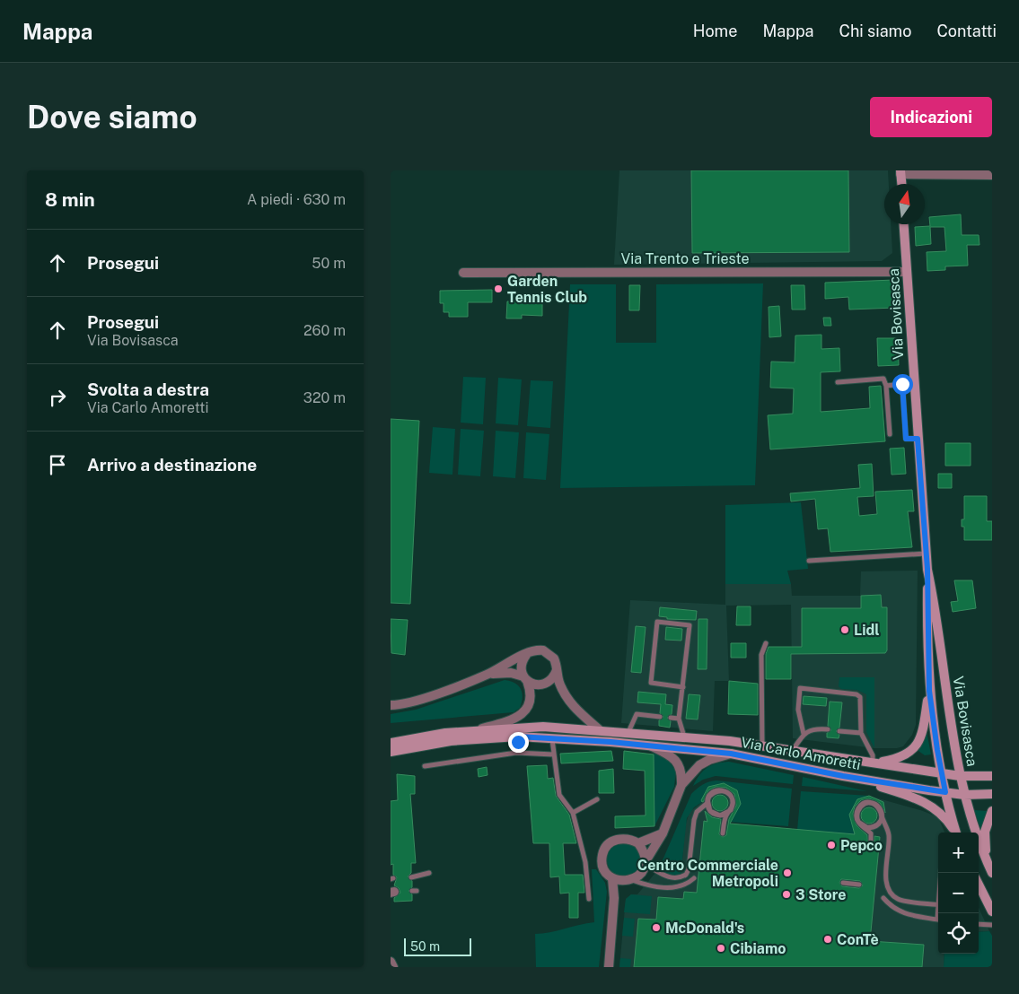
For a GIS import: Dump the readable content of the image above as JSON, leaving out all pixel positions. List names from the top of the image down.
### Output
{
  "streets": {
    "street": ["Via Trento e Trieste", "Via Bovisasca", "Via Carlo Amoretti"]
  },
  "crossings": [
    ["Via Trento e Trieste", "Via Bovisasca"],
    ["Via Bovisasca", "Via Carlo Amoretti"]
  ],
  "places": [
    "Garden Tennis Club",
    "Lidl",
    "Pepco",
    "Centro Commerciale Metropoli",
    "3 Store",
    "McDonald's",
    "ConTè",
    "Cibiamo"
  ],
  "scale_bar": "50 m",
  "north": "top",
  "page": {
    "header": "Mappa",
    "nav": [
      "Home",
      "Mappa",
      "Chi siamo",
      "Contatti"
    ],
    "buttons": "Indicazioni",
    "title": "Dove siamo",
    "heading": ["8 min", "A piedi · 630 m"],
    "list": [
      ["Prosegui", "50 m"],
      ["Prosegui", "Via Bovisasca", "260 m"],
      ["Svolta a destra", "Via Carlo Amoretti", "320 m"],
      "Arrivo a destinazione"
    ],
    "map_buttons": ["+", "−"],
    "scale": "50 m"
  }
}
